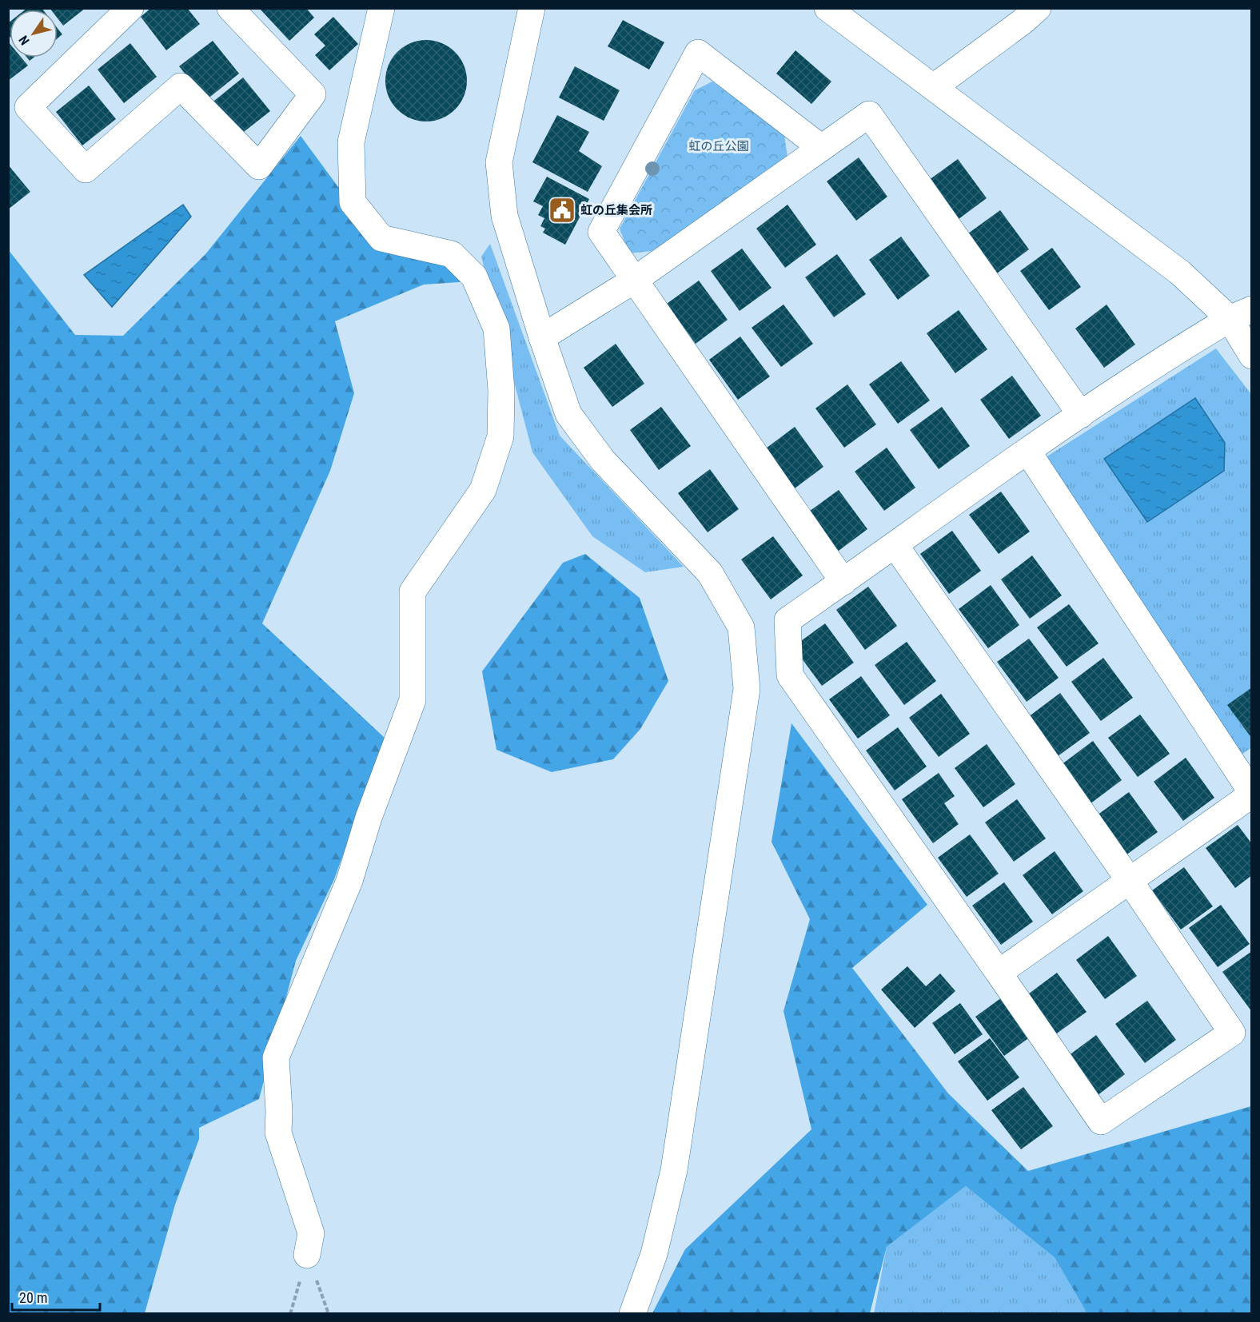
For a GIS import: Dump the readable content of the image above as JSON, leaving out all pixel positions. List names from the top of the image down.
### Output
{
  "parks": ["虹の丘公園"],
  "places": {
    "public building": ["虹の丘集会所"]
  },
  "scale_bar": "20 m",
  "north": "bottom left"
}
